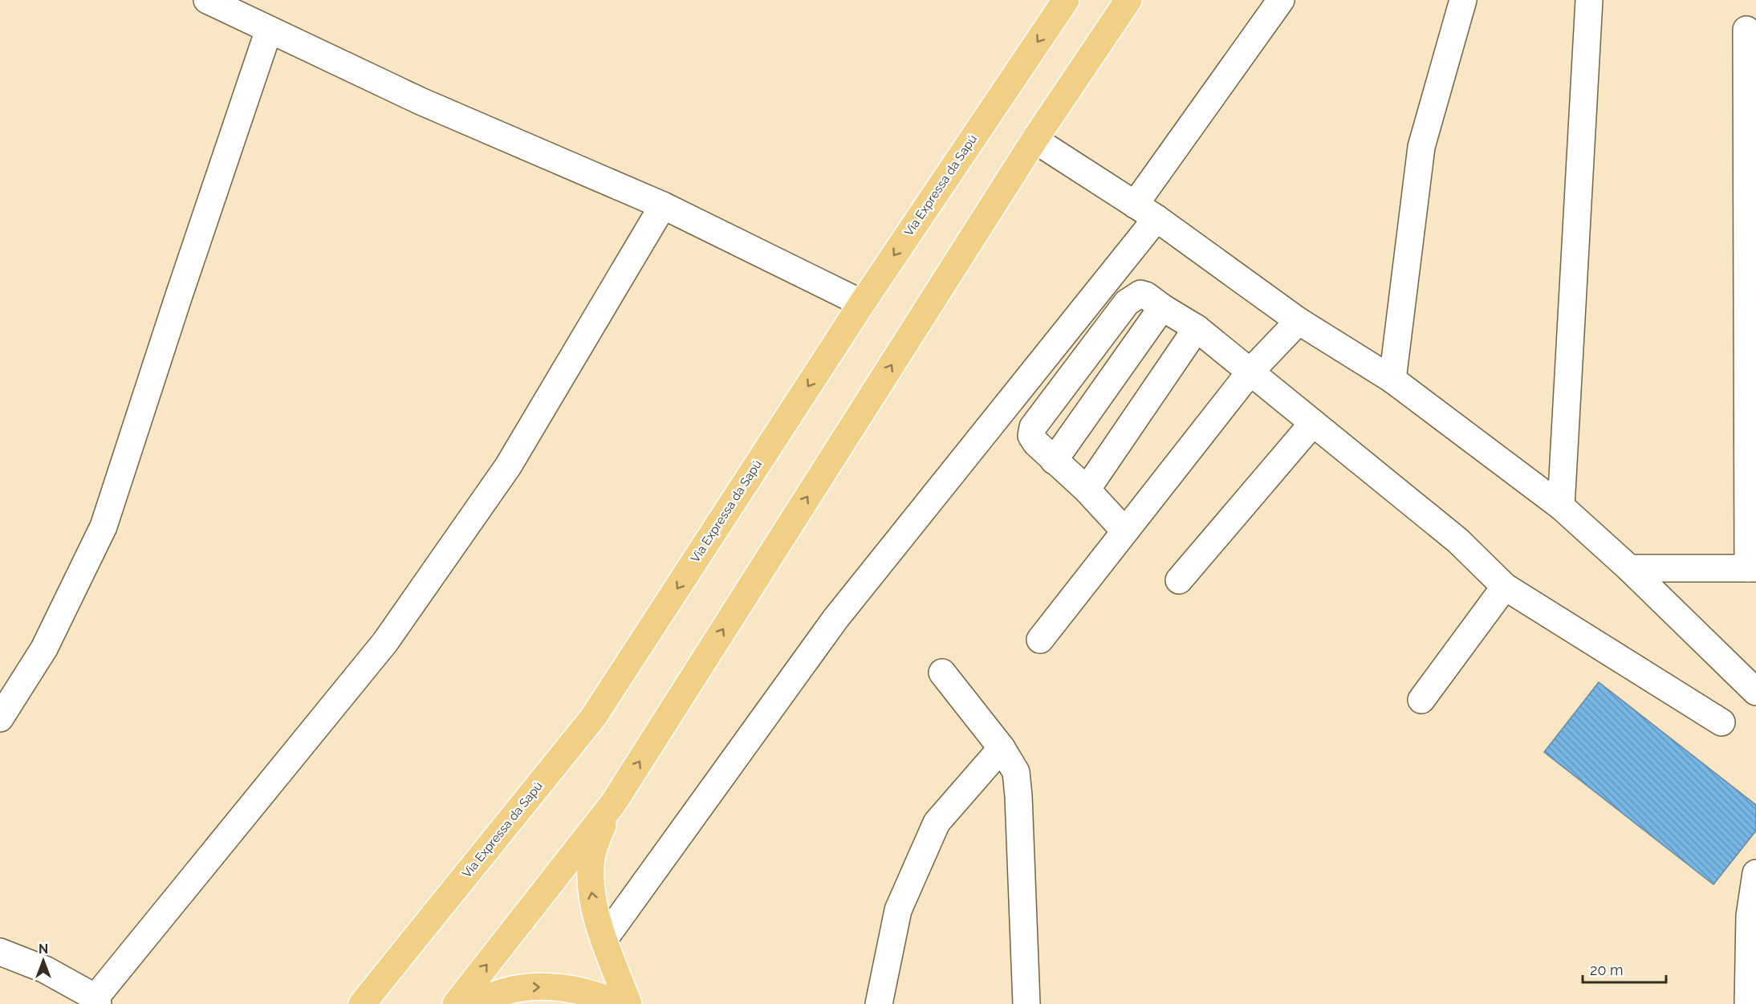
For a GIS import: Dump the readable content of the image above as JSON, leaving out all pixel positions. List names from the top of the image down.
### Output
{
  "streets": {
    "main road": ["Via Expressa da Sapú"]
  },
  "scale_bar": "20 m",
  "north": "top"
}
